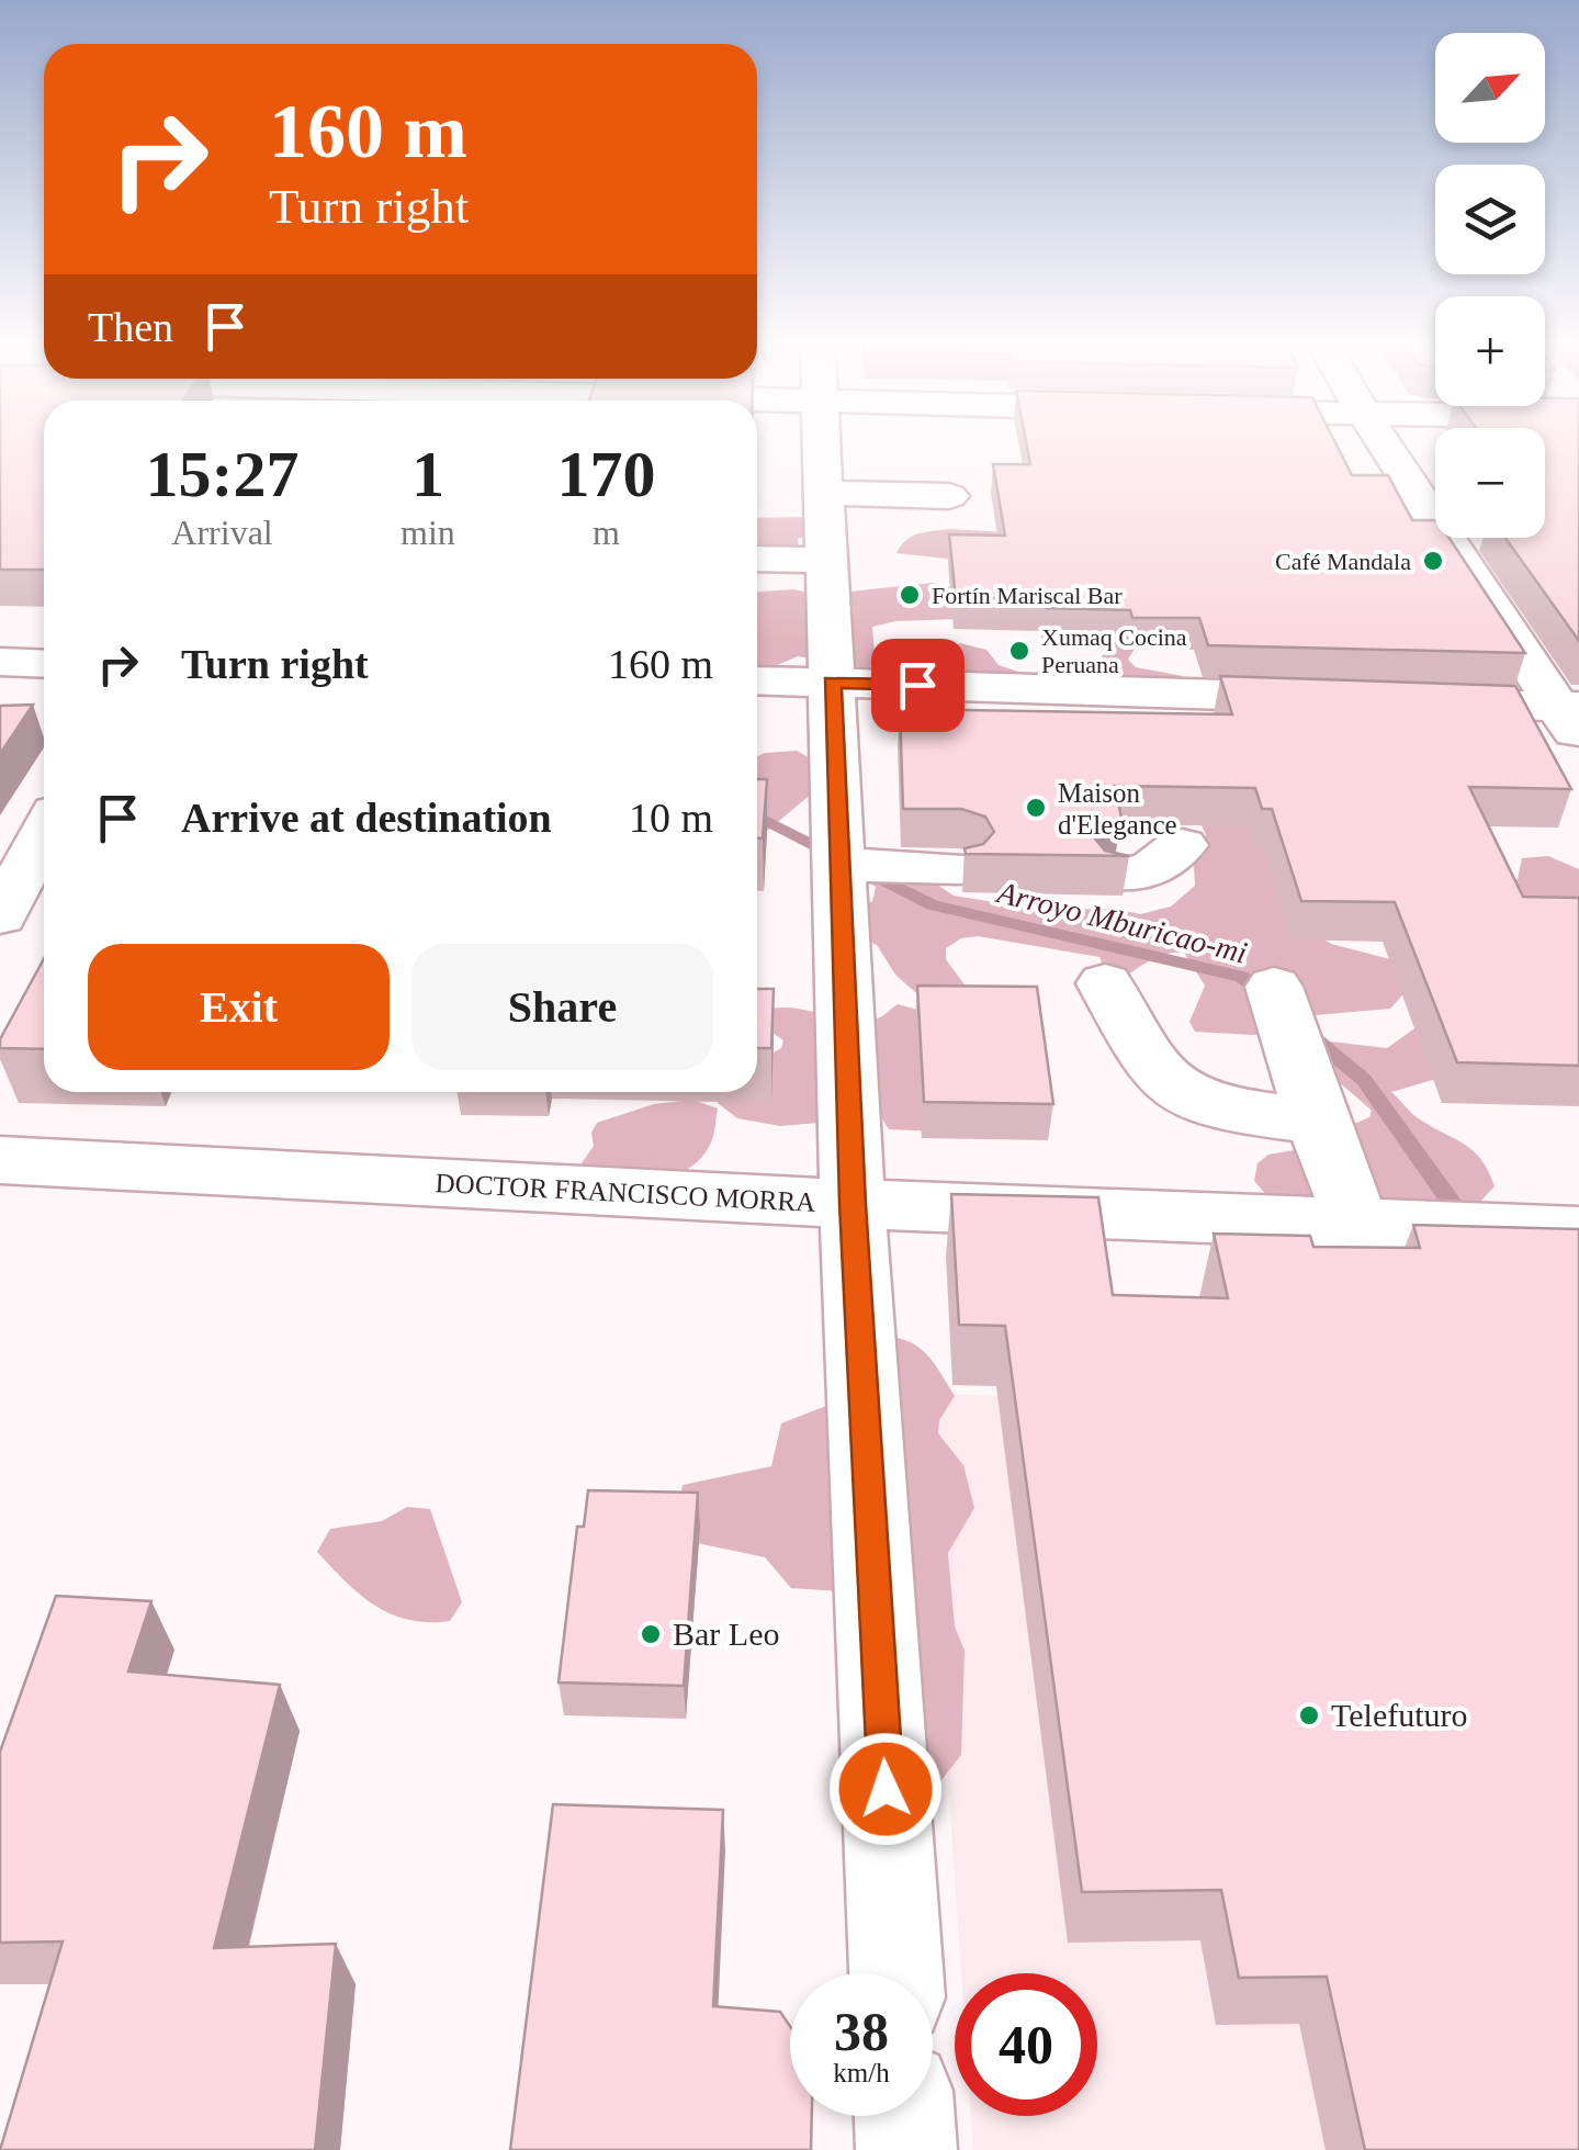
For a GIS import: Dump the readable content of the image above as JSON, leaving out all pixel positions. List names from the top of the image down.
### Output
{
  "streets": {
    "street": ["DOCTOR FRANCISCO MORRA"]
  },
  "water": ["Arroyo Mburicao-mi"],
  "places": [
    "Café Mandala",
    "Fortín Mariscal Bar",
    "Xumaq Cocina Peruana",
    "Maison d'Elegance",
    "Bar Leo",
    "Telefuturo"
  ],
  "north": "top right",
  "page": {
    "map_buttons": ["+", "−"],
    "turn": ["160 m", "Turn right"],
    "then": "Then",
    "eta": [
      "15:27",
      "Arrival",
      "1",
      "min",
      "170",
      "m"
    ],
    "list": [
      {
        "name": "Turn right",
        "value": "160 m"
      },
      {
        "name": "Arrive at destination",
        "value": "10 m"
      }
    ],
    "buttons": ["Exit", "Share"],
    "speed": "38 km/h",
    "limit": "40"
  }
}
